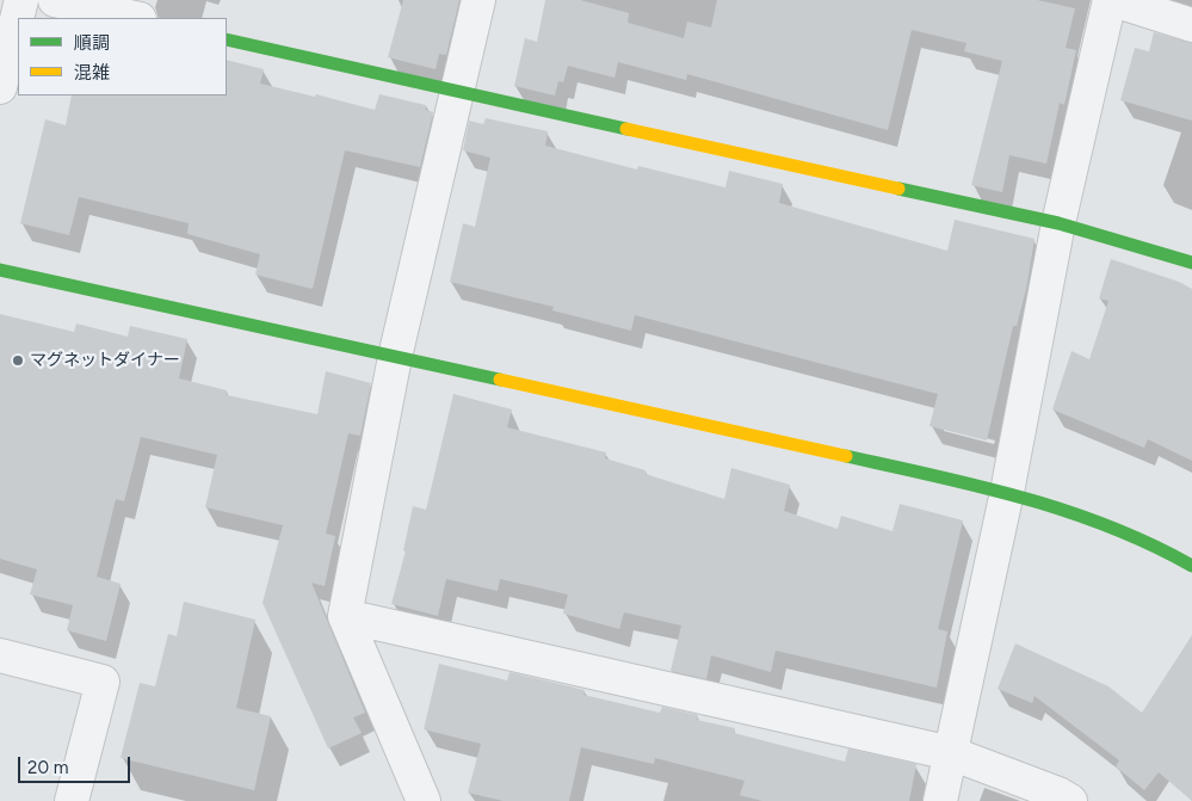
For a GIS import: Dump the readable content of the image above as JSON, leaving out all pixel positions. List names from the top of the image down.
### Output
{
  "places": ["マグネットダイナー"],
  "legend": ["順調", "混雑"],
  "scale_bar": "20 m"
}
